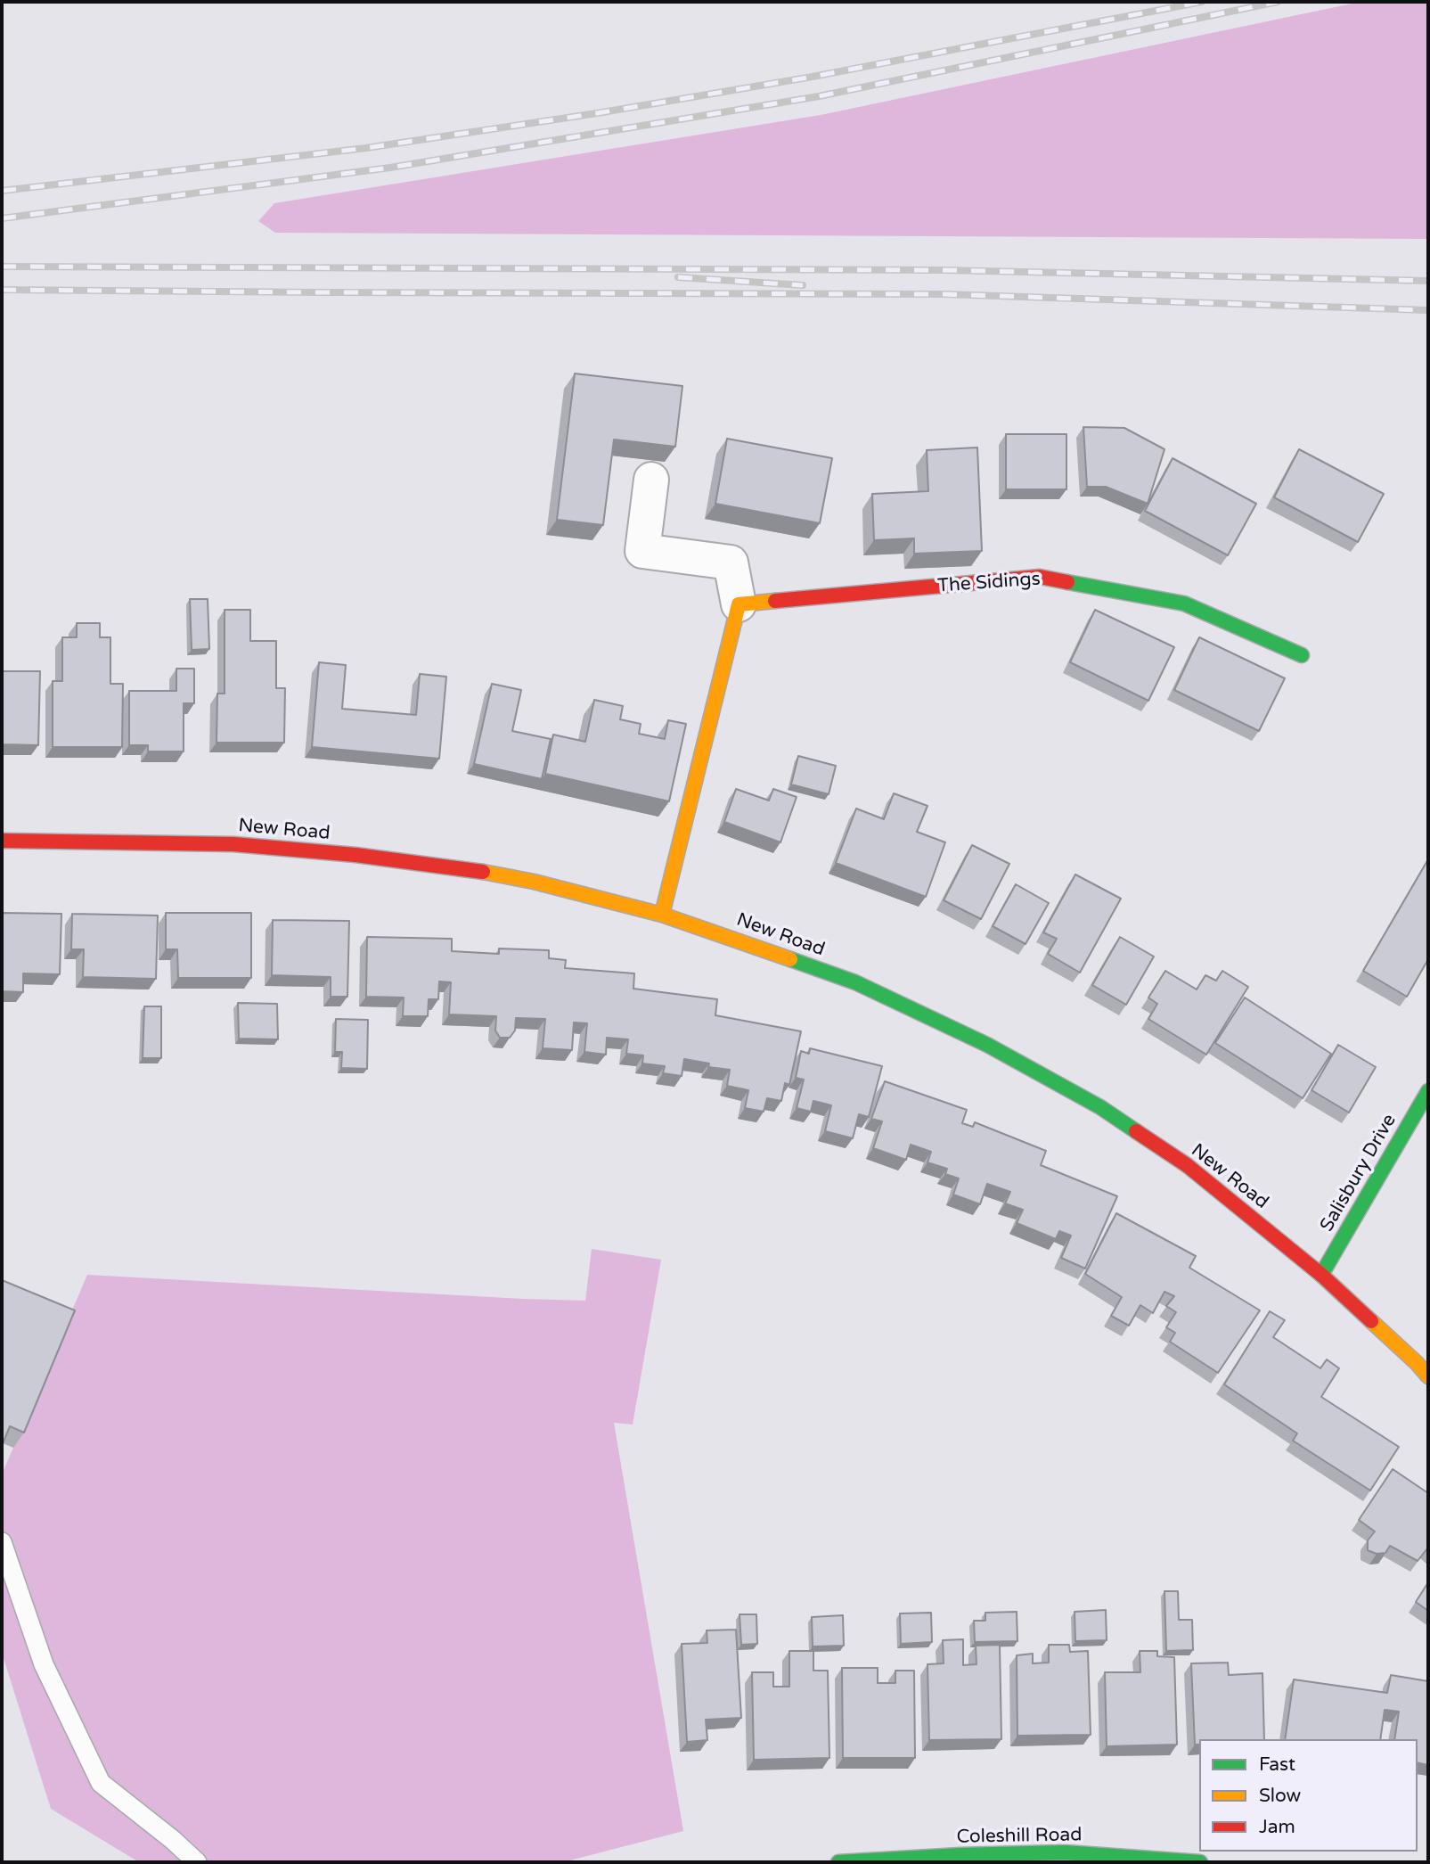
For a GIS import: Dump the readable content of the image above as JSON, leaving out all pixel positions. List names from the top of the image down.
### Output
{
  "streets": {
    "main road": [
      "The Sidings",
      "New Road",
      "Salisbury Drive",
      "Coleshill Road"
    ]
  },
  "crossings": [
    ["New Road", "Salisbury Drive"]
  ],
  "legend": ["Fast", "Slow", "Jam"]
}
